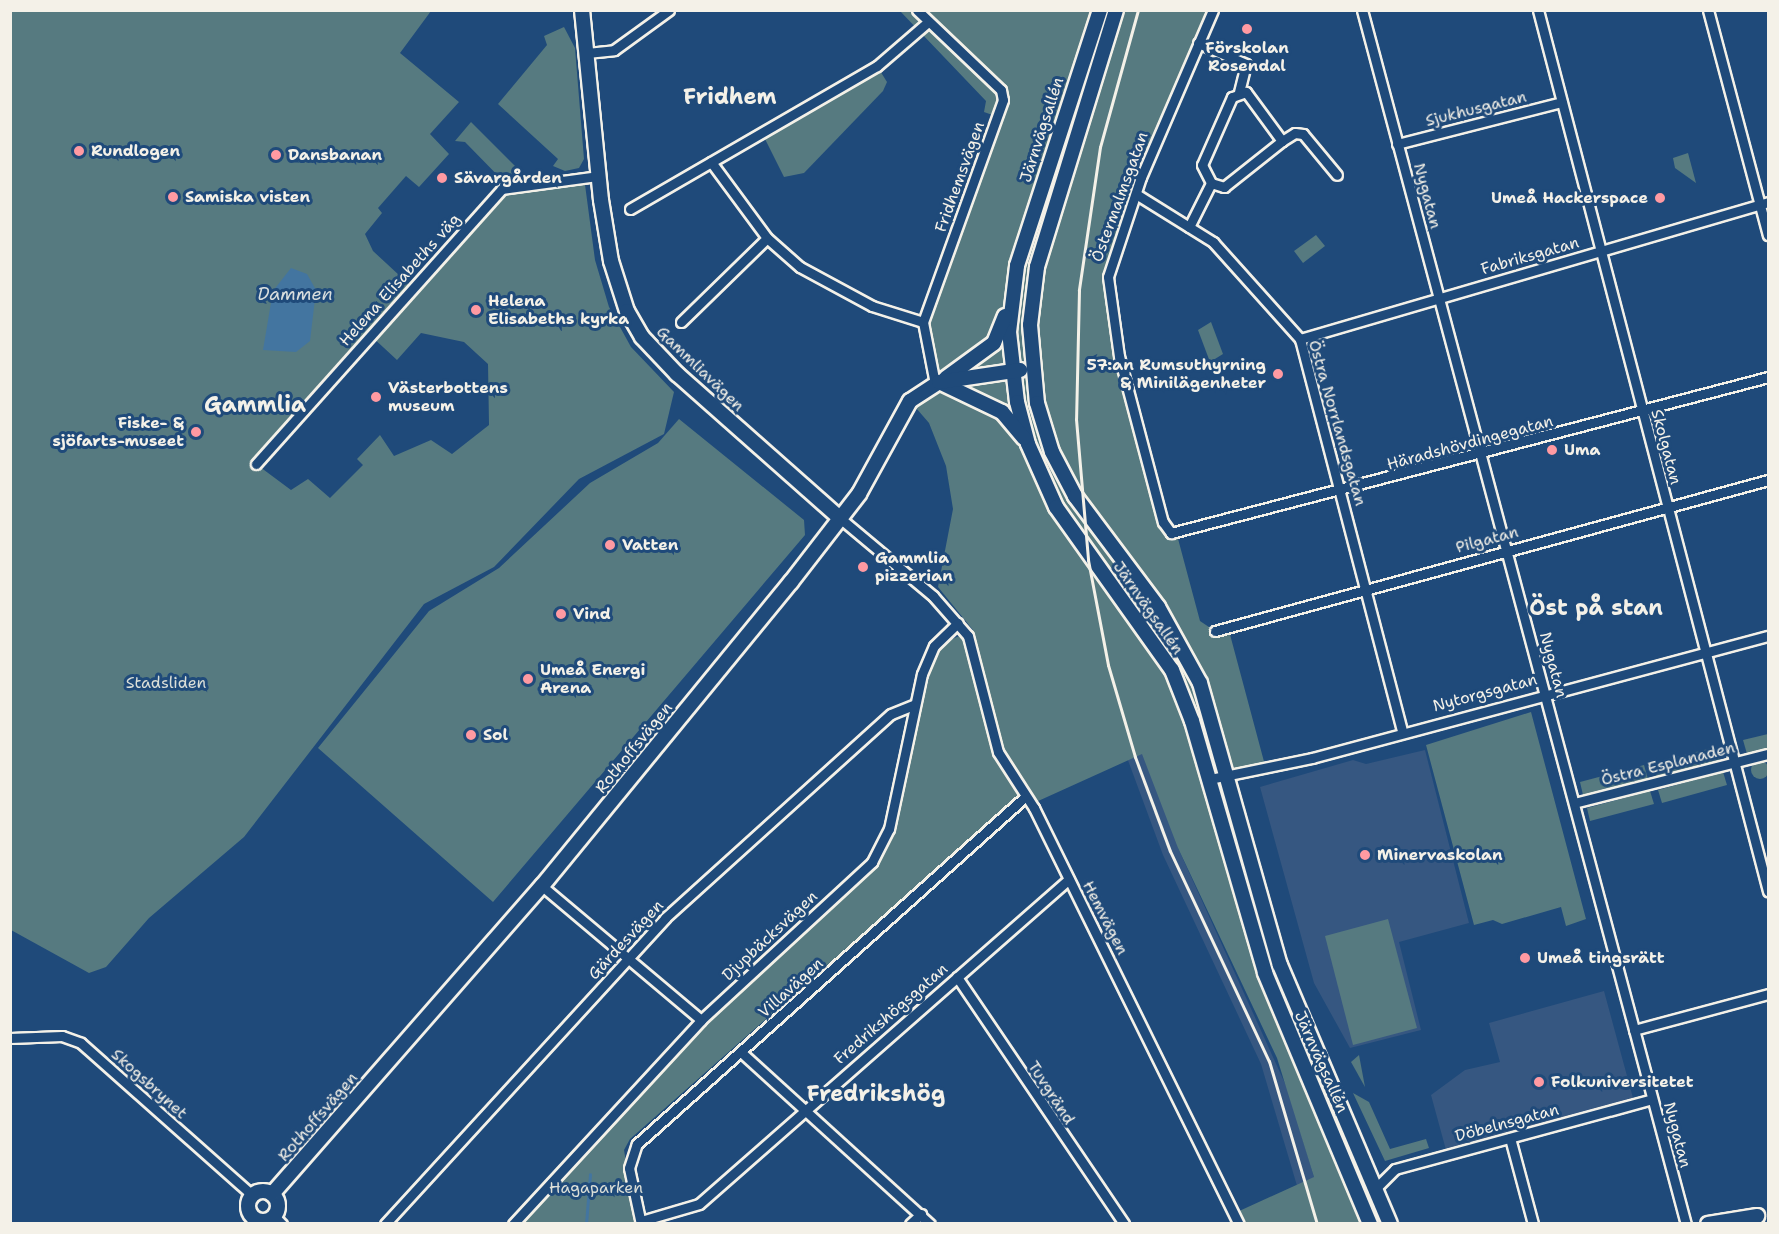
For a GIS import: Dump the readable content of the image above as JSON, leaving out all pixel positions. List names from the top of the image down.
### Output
{
  "streets": {
    "main road": ["Järnvägsallén", "Gammliavägen", "Rothoffsvägen"],
    "street": [
      "Sjukhusgatan",
      "Fridhemsvägen",
      "Nygatan",
      "Östermalmsgatan",
      "Fabriksgatan",
      "Helena Elisabeths väg",
      "Östra Norrlandsgatan",
      "Häradshövdingegatan",
      "Skolgatan",
      "Pilgatan",
      "Nytorgsgatan",
      "Östra Esplanaden",
      "Hemvägen",
      "Djupbäcksvägen",
      "Gärdesvägen",
      "Villavägen",
      "Fredrikshögsgatan",
      "Skogsbrynet",
      "Tuvgränd",
      "Döbelnsgatan"
    ]
  },
  "crossings": [
    ["Sjukhusgatan", "Nygatan"],
    ["Sjukhusgatan", "Skolgatan"],
    ["Järnvägsallén", "Nytorgsgatan"],
    ["Järnvägsallén", "Rothoffsvägen"],
    ["Järnvägsallén", "Döbelnsgatan"],
    ["Nygatan", "Fabriksgatan"],
    ["Nygatan", "Häradshövdingegatan"],
    ["Nygatan", "Pilgatan"],
    ["Nygatan", "Nytorgsgatan"],
    ["Nygatan", "Östra Esplanaden"],
    ["Nygatan", "Döbelnsgatan"],
    ["Östermalmsgatan", "Östra Norrlandsgatan"],
    ["Östermalmsgatan", "Häradshövdingegatan"],
    ["Fabriksgatan", "Östra Norrlandsgatan"],
    ["Fabriksgatan", "Skolgatan"],
    ["Helena Elisabeths väg", "Gammliavägen"],
    ["Gammliavägen", "Rothoffsvägen"],
    ["Gammliavägen", "Hemvägen"],
    ["Gammliavägen", "Djupbäcksvägen"],
    ["Östra Norrlandsgatan", "Häradshövdingegatan"],
    ["Östra Norrlandsgatan", "Pilgatan"],
    ["Östra Norrlandsgatan", "Nytorgsgatan"],
    ["Häradshövdingegatan", "Skolgatan"],
    ["Skolgatan", "Pilgatan"],
    ["Skolgatan", "Nytorgsgatan"],
    ["Skolgatan", "Östra Esplanaden"],
    ["Rothoffsvägen", "Skogsbrynet"],
    ["Hemvägen", "Djupbäcksvägen"],
    ["Hemvägen", "Villavägen"],
    ["Hemvägen", "Fredrikshögsgatan"],
    ["Djupbäcksvägen", "Gärdesvägen"],
    ["Villavägen", "Fredrikshögsgatan"],
    ["Fredrikshögsgatan", "Tuvgränd"]
  ],
  "districts": [
    "Fridhem",
    "Gammlia",
    "Öst på stan",
    "Fredrikshög"
  ],
  "water": ["Dammen"],
  "parks": ["Stadsliden", "Hagaparken"],
  "places": [
    "Förskolan Rosendal",
    "Rundlogen",
    "Dansbanan",
    "Sävargården",
    "Samiska visten",
    "Umeå Hackerspace",
    "Helena Elisabeths kyrka",
    "57:an Rumsuthyrning & Minilägenheter",
    "Västerbottens museum",
    "Fiske- & sjöfarts-museet",
    "Uma",
    "Vatten",
    "Gammlia pizzerian",
    "Vind",
    "Umeå Energi Arena",
    "Sol",
    "Minervaskolan",
    "Umeå tingsrätt",
    "Folkuniversitetet"
  ]
}
